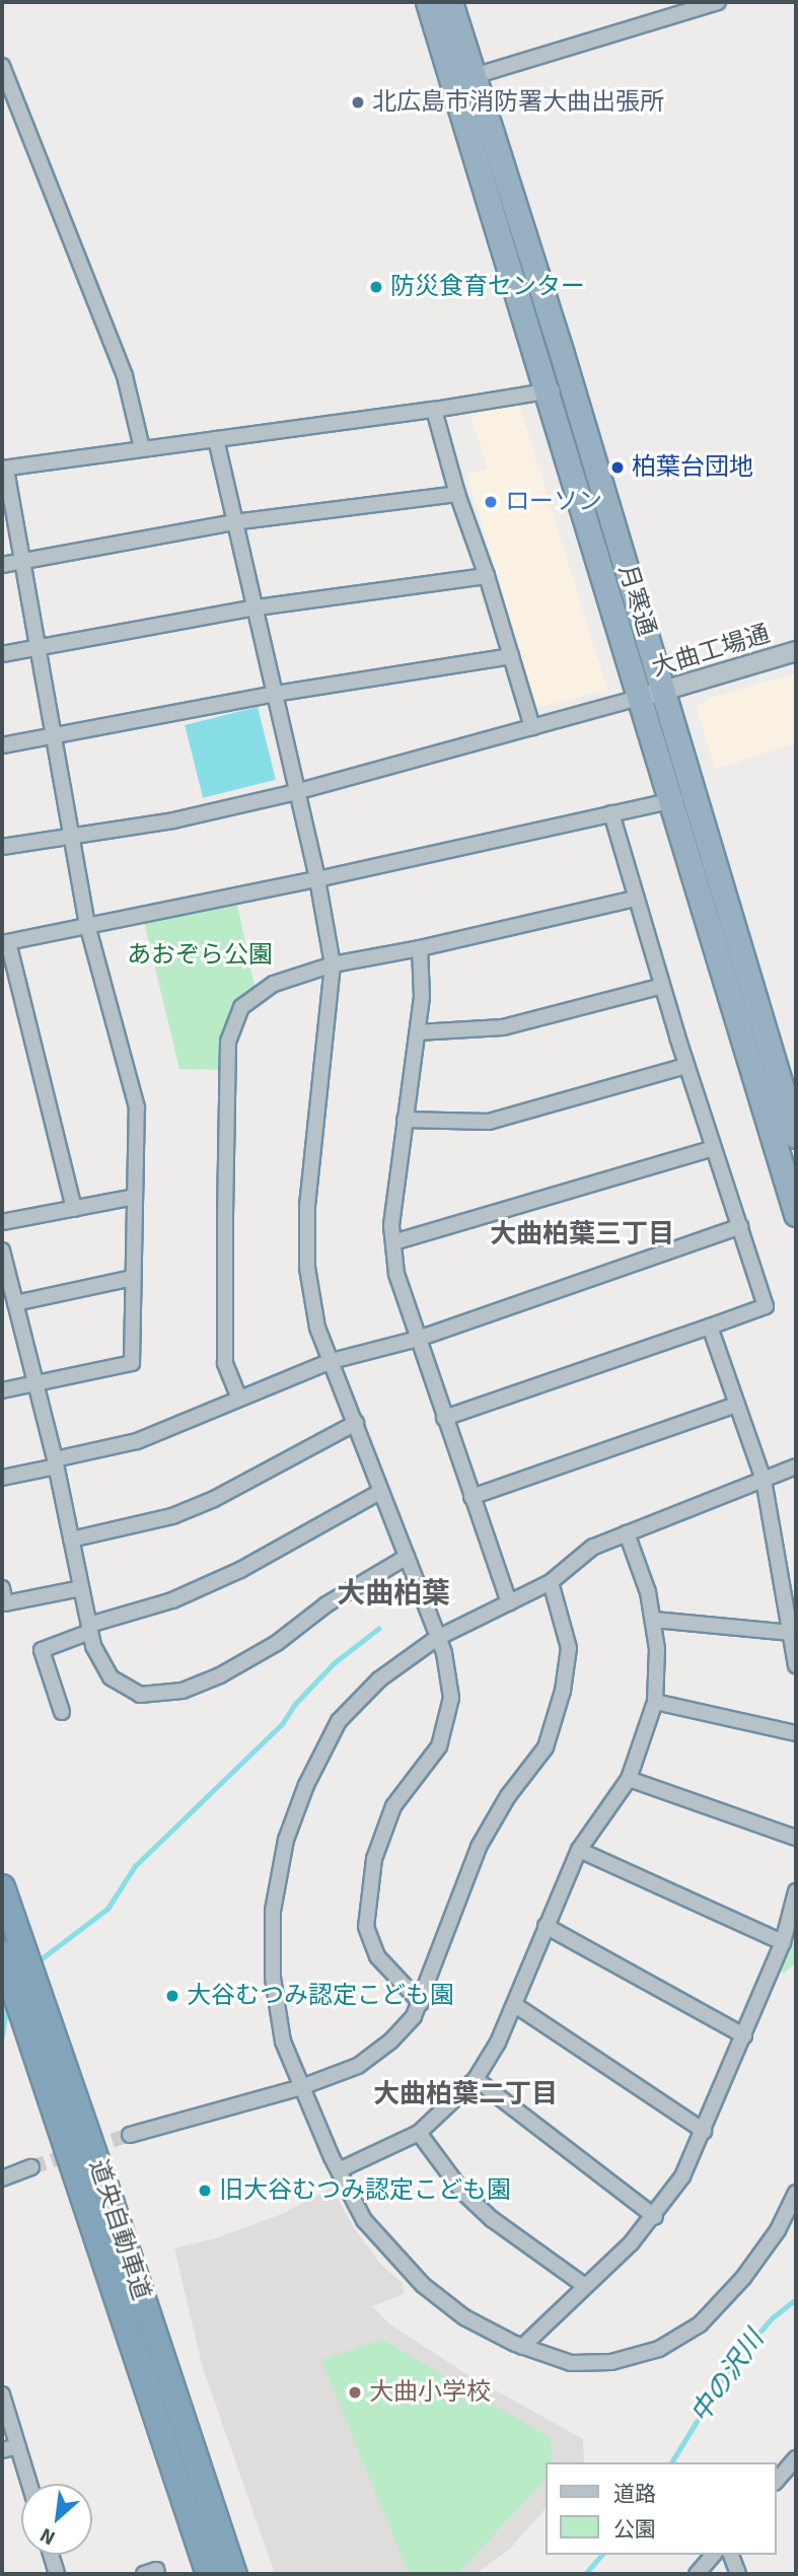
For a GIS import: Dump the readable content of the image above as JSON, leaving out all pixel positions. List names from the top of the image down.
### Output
{
  "streets": {
    "highway": ["月寒通", "道央自動車道"],
    "street": ["大曲工場通"]
  },
  "crossings": [
    ["月寒通", "大曲工場通"]
  ],
  "districts": ["大曲柏葉三丁目", "大曲柏葉", "大曲柏葉二丁目"],
  "water": ["中の沢川"],
  "parks": ["あおぞら公園"],
  "places": [
    "北広島市消防署大曲出張所",
    "防災食育センター",
    "柏葉台団地",
    "ローソン",
    "大谷むつみ認定こども園",
    "旧大谷むつみ認定こども園",
    "大曲小学校"
  ],
  "legend": ["道路", "公園"],
  "north": "bottom left"
}
